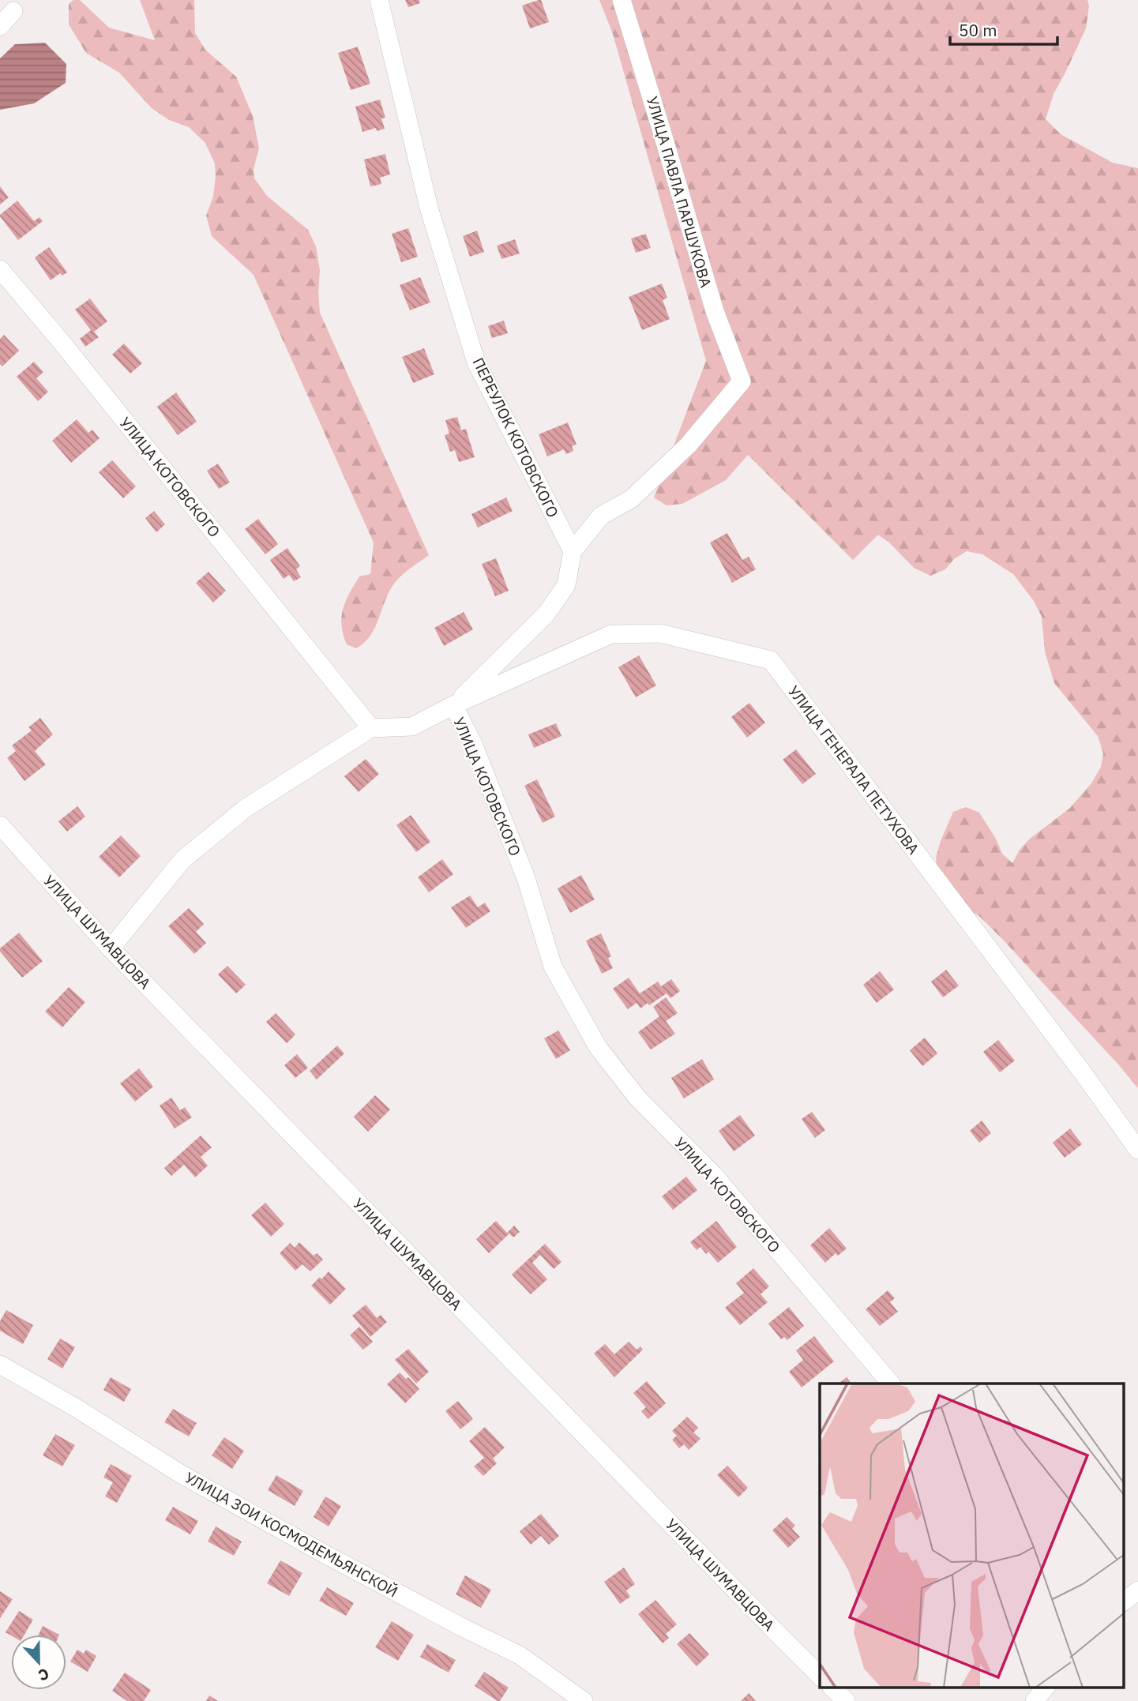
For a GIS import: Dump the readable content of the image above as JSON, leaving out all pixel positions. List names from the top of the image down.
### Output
{
  "streets": {
    "street": [
      "УЛИЦА ПАВЛА ПАРШУКОВА",
      "ПЕРЕУЛОК КОТОВСКОГО",
      "УЛИЦА КОТОВСКОГО",
      "УЛИЦА ГЕНЕРАЛА ПЕТУХОВА",
      "УЛИЦА ШУМАВЦОВА",
      "УЛИЦА ЗОИ КОСМОДЕМЬЯНСКОЙ"
    ]
  },
  "crossings": [
    ["УЛИЦА ПАВЛА ПАРШУКОВА", "ПЕРЕУЛОК КОТОВСКОГО"],
    ["УЛИЦА КОТОВСКОГО", "УЛИЦА ГЕНЕРАЛА ПЕТУХОВА"]
  ],
  "scale_bar": "50 m",
  "north": "bottom"
}
